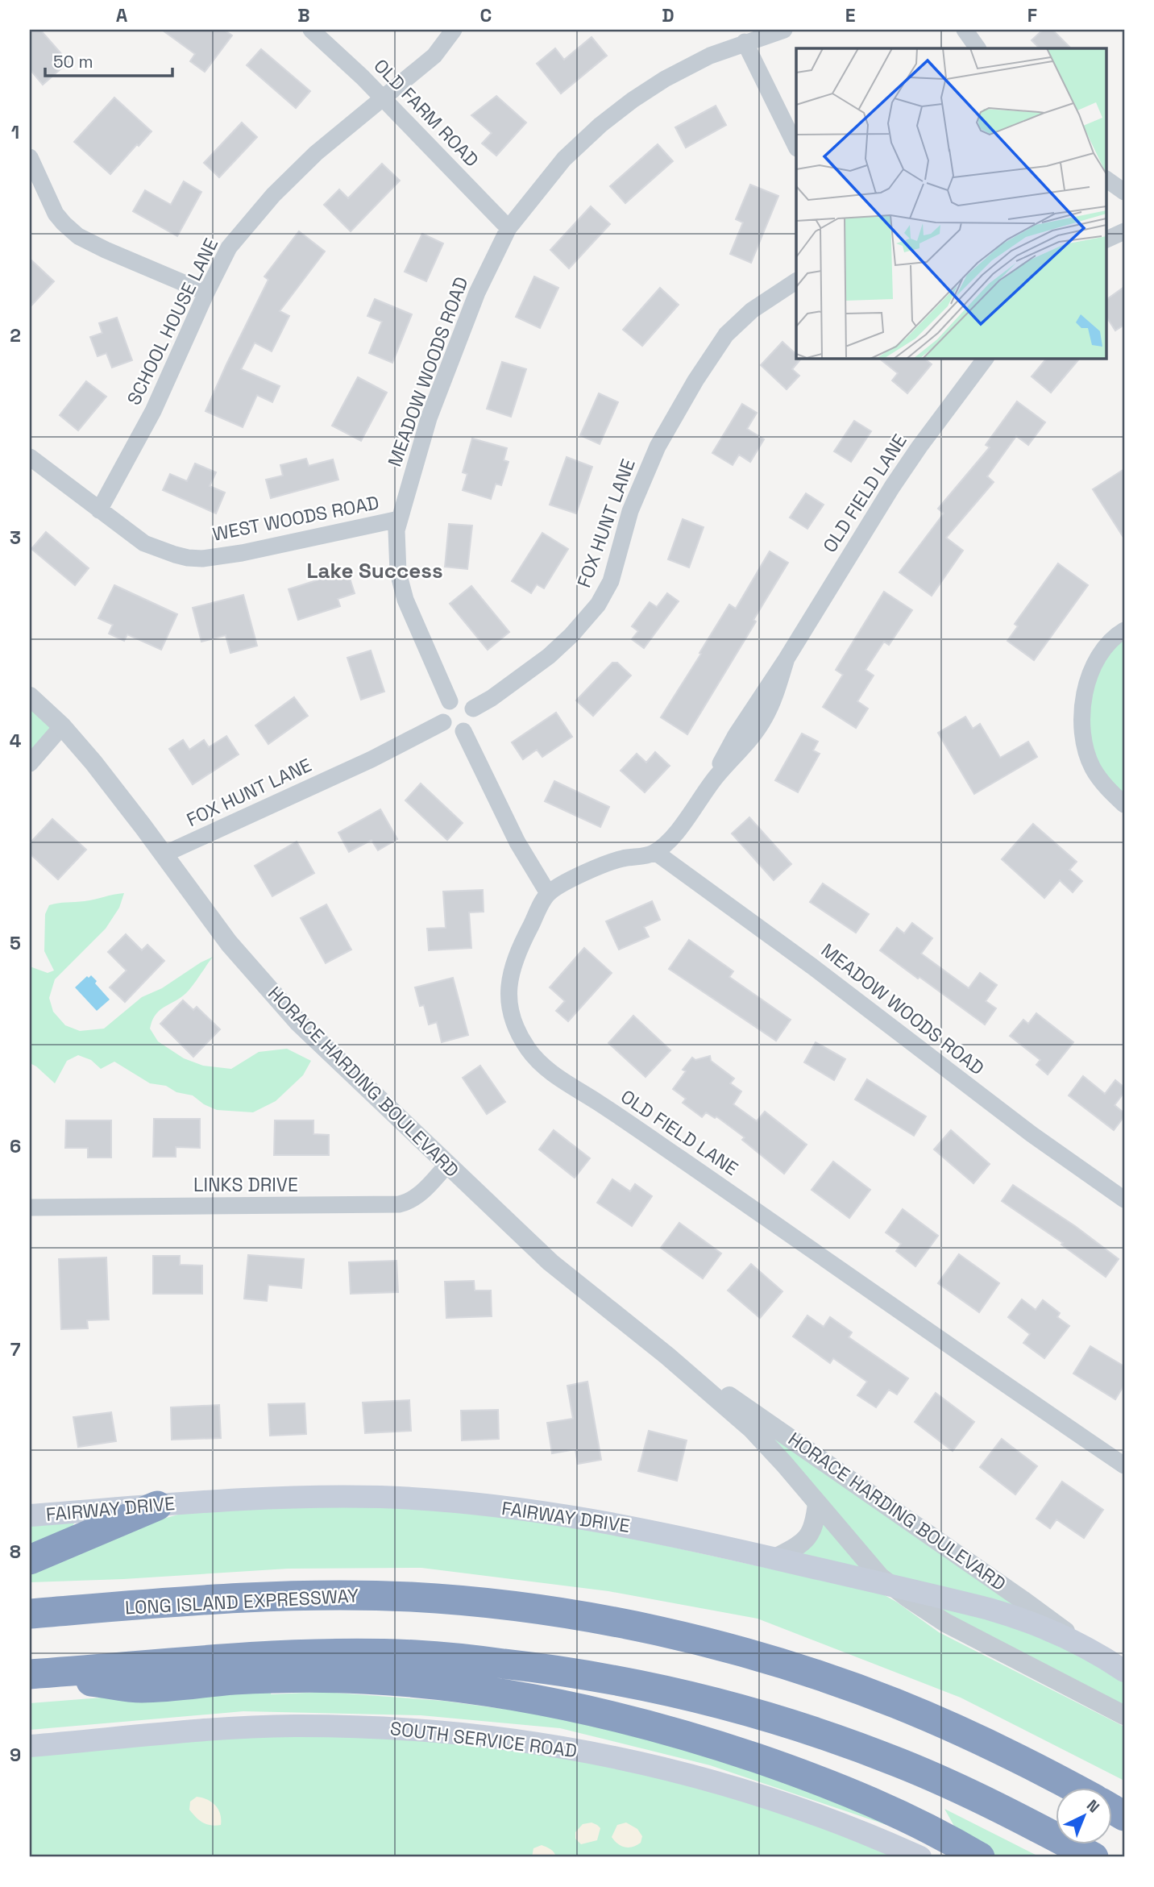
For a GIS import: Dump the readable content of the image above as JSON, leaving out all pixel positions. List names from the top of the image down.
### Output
{
  "streets": {
    "highway": ["LONG ISLAND EXPRESSWAY"],
    "main road": ["HORACE HARDING BOULEVARD", "FAIRWAY DRIVE", "SOUTH SERVICE ROAD"],
    "street": [
      "OLD FARM ROAD",
      "SCHOOL HOUSE LANE",
      "MEADOW WOODS ROAD",
      "OLD FIELD LANE",
      "WEST WOODS ROAD",
      "FOX HUNT LANE",
      "LINKS DRIVE"
    ]
  },
  "crossings": [
    ["OLD FARM ROAD", "SCHOOL HOUSE LANE"],
    ["OLD FARM ROAD", "MEADOW WOODS ROAD"],
    ["SCHOOL HOUSE LANE", "WEST WOODS ROAD"],
    ["MEADOW WOODS ROAD", "OLD FIELD LANE"],
    ["MEADOW WOODS ROAD", "WEST WOODS ROAD"],
    ["MEADOW WOODS ROAD", "FOX HUNT LANE"],
    ["FOX HUNT LANE", "HORACE HARDING BOULEVARD"],
    ["HORACE HARDING BOULEVARD", "LINKS DRIVE"],
    ["HORACE HARDING BOULEVARD", "FAIRWAY DRIVE"]
  ],
  "districts": ["Lake Success"],
  "scale_bar": "50 m",
  "north": "top right",
  "grid": {
    "columns": [
      "A",
      "B",
      "C",
      "D",
      "E",
      "F"
    ],
    "rows": [
      "1",
      "2",
      "3",
      "4",
      "5",
      "6",
      "7",
      "8",
      "9"
    ]
  }
}
